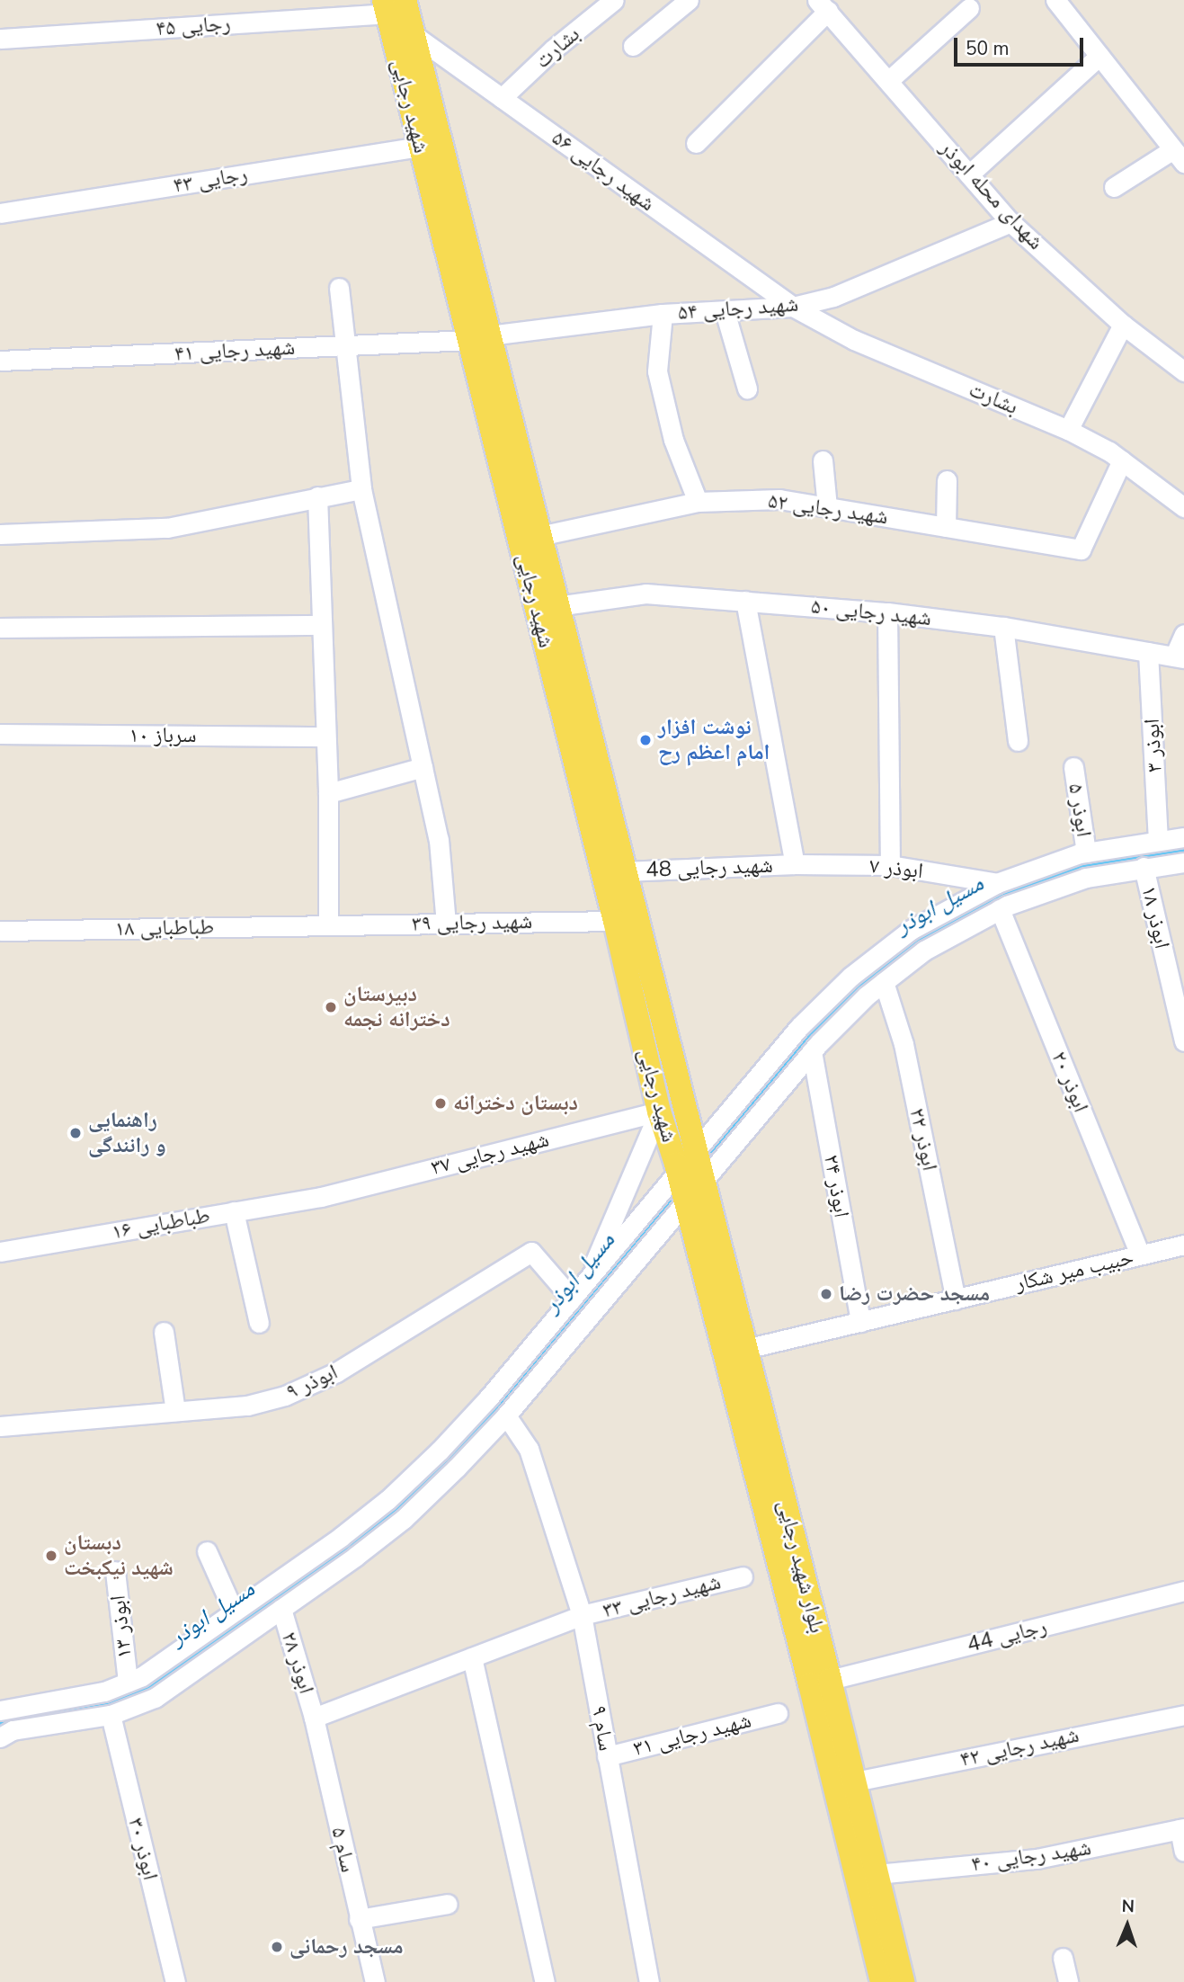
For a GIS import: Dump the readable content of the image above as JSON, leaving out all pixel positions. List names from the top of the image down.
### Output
{
  "streets": {
    "main road": ["شهید رجایی", "بلوار شهید رجایی"],
    "street": [
      "رجایی ۴۵",
      "بشارت",
      "شهید رجایی ۵۶",
      "رجایی ۴۳",
      "شهدای محله ابوذر",
      "شهید رجایی ۵۴",
      "شهید رجایی ۴۱",
      "شهید رجایی ۵۲",
      "شهید رجایی ۵۰",
      "سرباز ۱۰",
      "ابوذر ۳",
      "ابوذر ۵",
      "شهید رجایی 48",
      "ابوذر ۷",
      "ابوذر ۱۸",
      "شهید رجایی ۳۹",
      "طباطبایی ۱۸",
      "ابوذر ۲۰",
      "ابوذر ۲۲",
      "شهید رجایی ۳۷",
      "ابوذر ۲۴",
      "طباطبایی ۱۶",
      "حبیب میر شکار",
      "ابوذر ۹",
      "شهید رجایی ۳۳",
      "ابوذر ۱۳",
      "رجایی 44",
      "ابوذر ۲۸",
      "سام ۹",
      "شهید رجایی ۳۱",
      "شهید رجایی ۴۲",
      "ابوذر ۳۰",
      "سام ۵",
      "شهید رجایی ۴۰"
    ]
  },
  "crossings": [
    ["رجایی ۴۵", "شهید رجایی"],
    ["بشارت", "شهید رجایی ۵۶"],
    ["بشارت", "شهید رجایی ۵۴"],
    ["بشارت", "شهید رجایی ۵۲"],
    ["شهید رجایی", "شهید رجایی ۵۶"],
    ["شهید رجایی", "رجایی ۴۳"],
    ["شهید رجایی", "شهید رجایی ۵۴"],
    ["شهید رجایی", "شهید رجایی ۴۱"],
    ["شهید رجایی", "شهید رجایی ۵۲"],
    ["شهید رجایی", "شهید رجایی ۵۰"],
    ["شهید رجایی", "شهید رجایی 48"],
    ["شهید رجایی", "شهید رجایی ۳۹"],
    ["شهید رجایی", "شهید رجایی ۳۷"],
    ["شهید رجایی", "بلوار شهید رجایی"],
    ["شهید رجایی ۵۶", "شهید رجایی ۵۴"],
    ["شهدای محله ابوذر", "شهید رجایی ۵۴"],
    ["شهید رجایی ۵۴", "شهید رجایی ۴۱"],
    ["شهید رجایی ۵۰", "ابوذر ۳"],
    ["شهید رجایی 48", "ابوذر ۷"],
    ["شهید رجایی ۳۹", "طباطبایی ۱۸"],
    ["ابوذر ۲۰", "حبیب میر شکار"],
    ["ابوذر ۲۲", "حبیب میر شکار"],
    ["شهید رجایی ۳۷", "طباطبایی ۱۶"],
    ["ابوذر ۲۴", "حبیب میر شکار"],
    ["حبیب میر شکار", "بلوار شهید رجایی"],
    ["بلوار شهید رجایی", "رجایی 44"],
    ["بلوار شهید رجایی", "شهید رجایی ۴۲"],
    ["بلوار شهید رجایی", "شهید رجایی ۴۰"],
    ["شهید رجایی ۳۳", "ابوذر ۲۸"],
    ["شهید رجایی ۳۳", "سام ۹"],
    ["شهید رجایی ۳۳", "سام ۵"],
    ["ابوذر ۲۸", "سام ۵"],
    ["سام ۹", "شهید رجایی ۳۱"]
  ],
  "water": ["مسیل ابوذر"],
  "places": [
    "نوشت افزار امام اعظم رح",
    "دبیرستان دخترانه نجمه",
    "دبستان دخترانه",
    "راهنمایی و رانندگی",
    "مسجد حضرت رضا",
    "دبستان شهید نیکبخت",
    "مسجد رحمانی"
  ],
  "scale_bar": "50 m",
  "north": "top"
}
